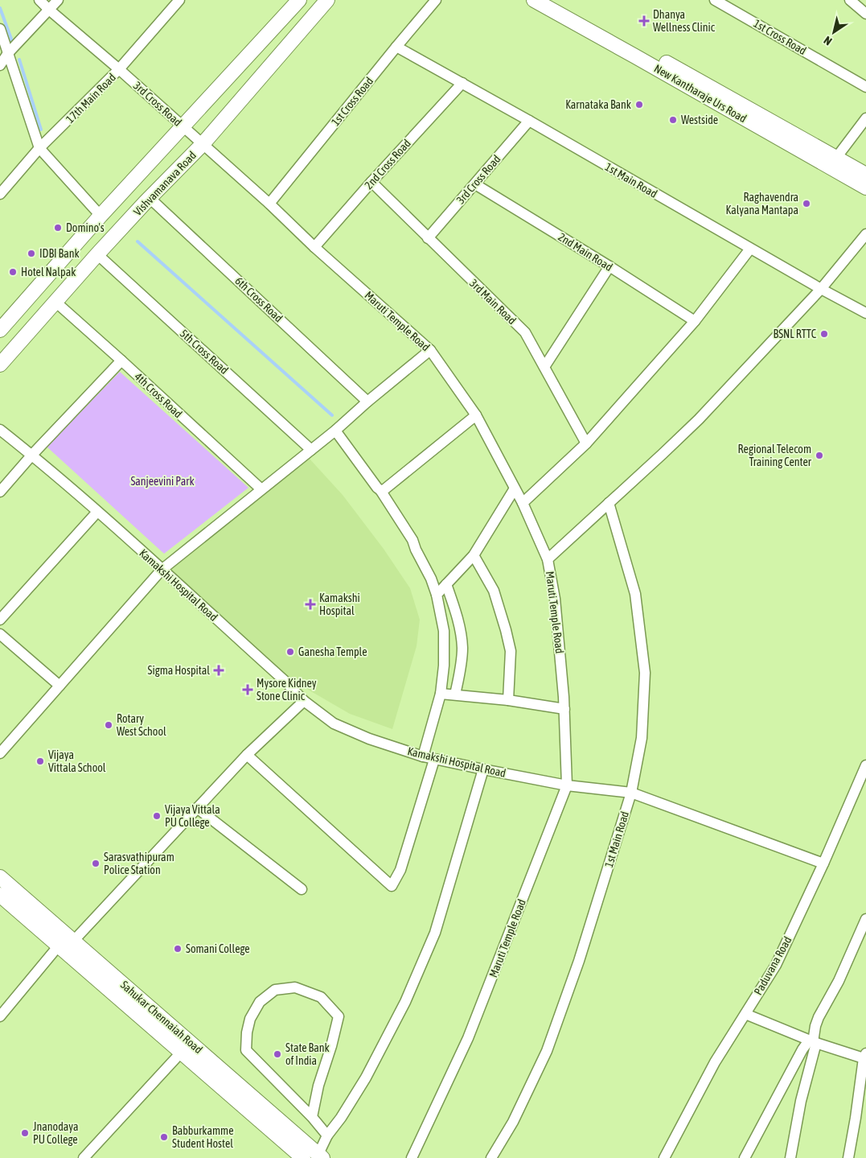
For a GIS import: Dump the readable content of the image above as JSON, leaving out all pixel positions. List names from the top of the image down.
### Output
{
  "streets": {
    "main road": ["New Kantharaje Urs Road", "Vishvamanava Road", "Sahukar Chennaiah Road"],
    "street": [
      "1st Cross Road",
      "17th Main Road",
      "3rd Cross Road",
      "2nd Cross Road",
      "1st Main Road",
      "2nd Main Road",
      "6th Cross Road",
      "3rd Main Road",
      "Maruti Temple Road",
      "5th Cross Road",
      "4th Cross Road",
      "Kamakshi Hospital Road",
      "Paduvana Road"
    ]
  },
  "crossings": [
    ["1st Cross Road", "1st Main Road"],
    ["1st Cross Road", "Maruti Temple Road"],
    ["17th Main Road", "3rd Cross Road"],
    ["3rd Cross Road", "1st Main Road"],
    ["3rd Cross Road", "Vishvamanava Road"],
    ["3rd Cross Road", "2nd Main Road"],
    ["3rd Cross Road", "3rd Main Road"],
    ["3rd Cross Road", "Maruti Temple Road"],
    ["2nd Cross Road", "1st Main Road"],
    ["2nd Cross Road", "3rd Main Road"],
    ["2nd Cross Road", "Maruti Temple Road"],
    ["1st Main Road", "Kamakshi Hospital Road"],
    ["Vishvamanava Road", "6th Cross Road"],
    ["Vishvamanava Road", "Maruti Temple Road"],
    ["Vishvamanava Road", "5th Cross Road"],
    ["Vishvamanava Road", "4th Cross Road"],
    ["Maruti Temple Road", "Kamakshi Hospital Road"],
    ["Kamakshi Hospital Road", "Paduvana Road"]
  ],
  "parks": ["Sanjeevini Park"],
  "places": {
    "health": [
      "Dhanya Wellness Clinic",
      "Kamakshi Hospital",
      "Sigma Hospital",
      "Mysore Kidney Stone Clinic"
    ],
    "other": [
      "Karnataka Bank",
      "Westside",
      "Raghavendra Kalyana Mantapa",
      "Domino's",
      "IDBI Bank",
      "Hotel Nalpak",
      "BSNL RTTC",
      "Regional Telecom Training Center",
      "Ganesha Temple",
      "Rotary West School",
      "Vijaya Vittala School",
      "Vijaya Vittala PU College",
      "Sarasvathipuram Police Station",
      "Somani College",
      "State Bank of India",
      "Jnanodaya PU College",
      "Babburkamme Student Hostel"
    ]
  },
  "north": "bottom left"
}
